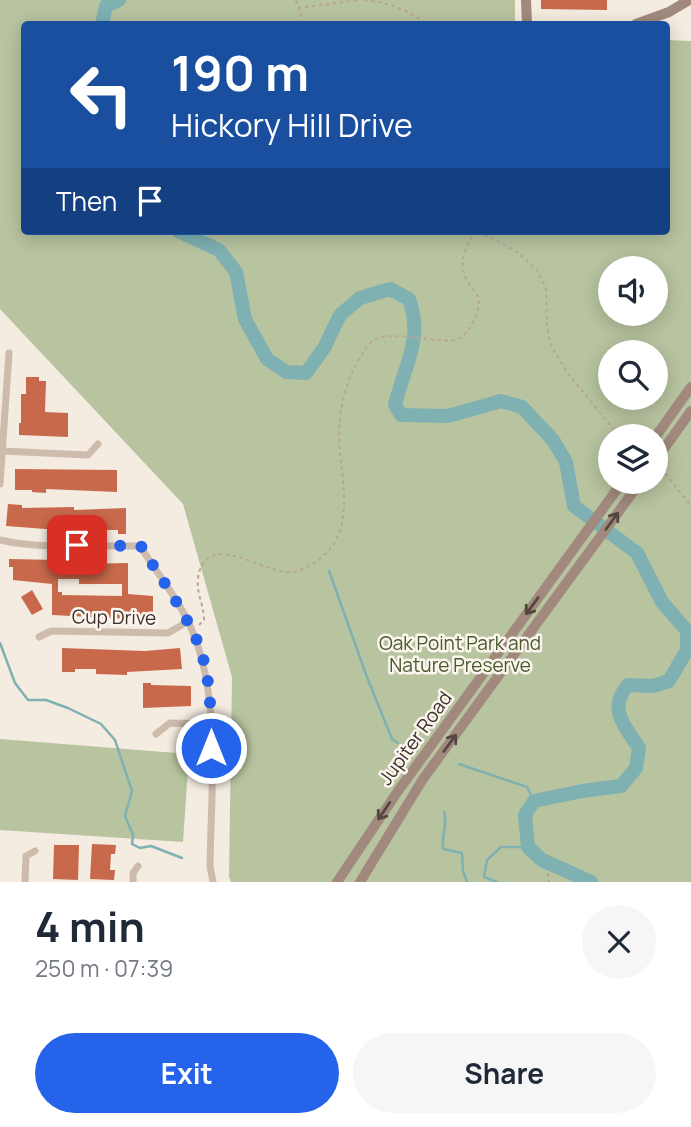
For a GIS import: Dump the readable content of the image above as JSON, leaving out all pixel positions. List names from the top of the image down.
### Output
{
  "streets": {
    "main road": ["Jupiter Road"],
    "street": ["Cup Drive"]
  },
  "parks": ["Oak Point Park and Nature Preserve"],
  "page": {
    "turn": ["190 m", "Hickory Hill Drive"],
    "then": "Then",
    "heading": ["4 min", "250 m · 07:39"],
    "buttons": ["Exit", "Share"]
  }
}
